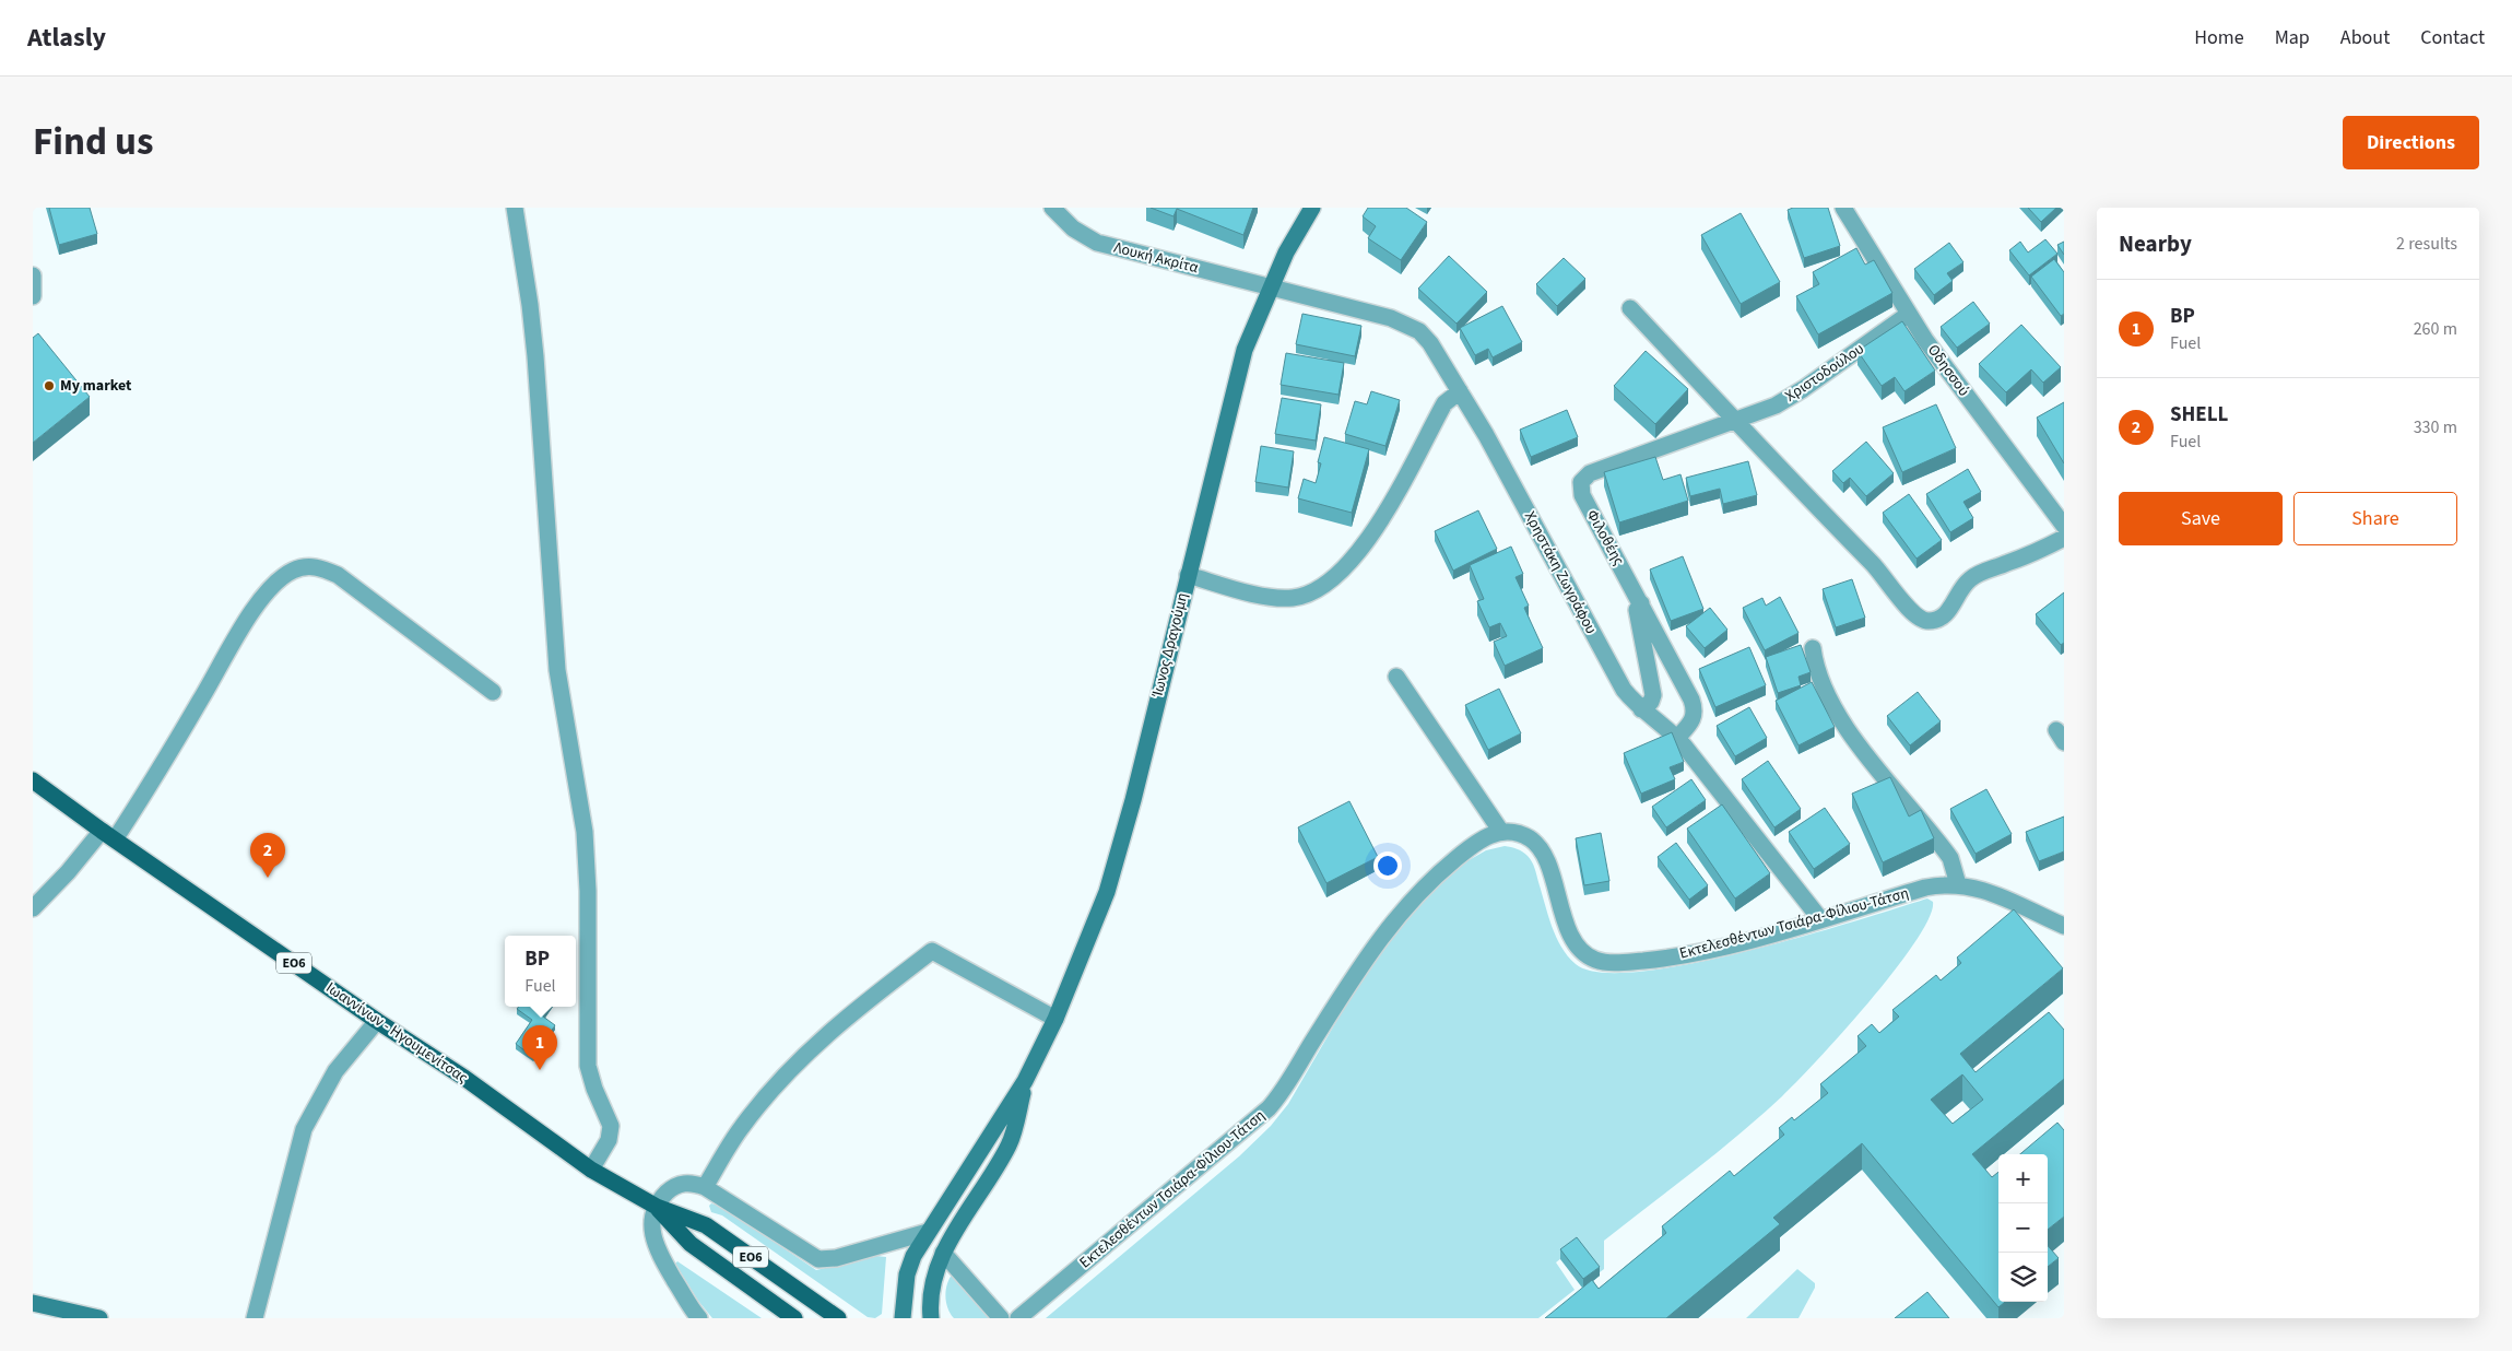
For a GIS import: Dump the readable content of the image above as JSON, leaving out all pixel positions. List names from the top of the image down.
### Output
{
  "streets": {
    "main road": ["Ίωνος Δραγούμη", "ΕΟ6", "Ιωαννίνων - Ηγουμενίτσας"],
    "street": [
      "Λουκή Ακρίτα",
      "Οδησσού",
      "Χριστοδούλου",
      "Φιλοθέης",
      "Χρηστάκη Ζωγράφου",
      "Εκτελεσθέντων Τσιάρα-Φίλιου-Τάτση"
    ]
  },
  "crossings": [
    ["Λουκή Ακρίτα", "Χρηστάκη Ζωγράφου"],
    ["Λουκή Ακρίτα", "Ίωνος Δραγούμη"],
    ["Οδησσού", "Χριστοδούλου"],
    ["Χριστοδούλου", "Φιλοθέης"],
    ["Φιλοθέης", "Χρηστάκη Ζωγράφου"],
    ["Χρηστάκη Ζωγράφου", "Ίωνος Δραγούμη"],
    ["Χρηστάκη Ζωγράφου", "Εκτελεσθέντων Τσιάρα-Φίλιου-Τάτση"]
  ],
  "places": ["My market"],
  "page": {
    "header": "Atlasly",
    "nav": [
      "Home",
      "Map",
      "About",
      "Contact"
    ],
    "title": "Find us",
    "buttons": [
      "Directions",
      ["Save", "Share"]
    ],
    "heading": ["Nearby", "2 results"],
    "list": [
      {
        "mark": "1",
        "name": "BP",
        "note": "Fuel",
        "value": "260 m"
      },
      {
        "mark": "2",
        "name": "SHELL",
        "note": "Fuel",
        "value": "330 m"
      }
    ],
    "pins": ["2", "1"],
    "popup": ["BP", "Fuel"],
    "map_buttons": ["+", "−"]
  }
}
